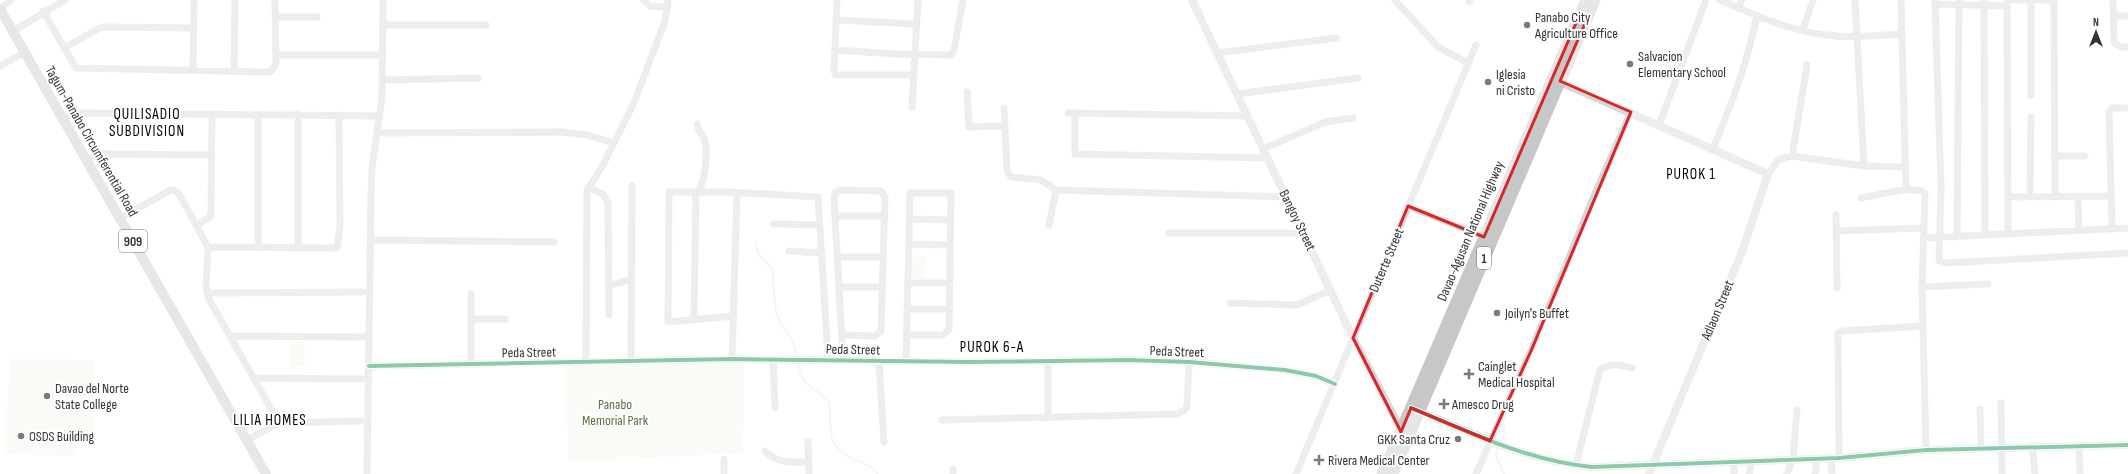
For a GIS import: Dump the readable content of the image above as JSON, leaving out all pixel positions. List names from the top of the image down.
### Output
{
  "streets": {
    "highway": ["Davao-Agusan National Highway", "1"],
    "main road": ["Tagum-Panabo Circumferential Road", "909"],
    "street": [
      "Bangoy Street",
      "Duterte Street",
      "Adlaon Street",
      "Peda Street"
    ]
  },
  "crossings": [
    ["Bangoy Street", "Davao-Agusan National Highway"],
    ["Bangoy Street", "Duterte Street"],
    ["Duterte Street", "Peda Street"]
  ],
  "districts": [
    "QUILISADIO SUBDIVISION",
    "PUROK 1",
    "PUROK 6-A",
    "LILIA HOMES"
  ],
  "parks": ["Panabo Memorial Park"],
  "places": {
    "other": [
      "Panabo City Agriculture Office",
      "Salvacion Elementary School",
      "Iglesia ni Cristo",
      "Joilyn's Buffet",
      "Davao del Norte State College",
      "OSDS Building",
      "GKK Santa Cruz"
    ],
    "health": ["Cainglet Medical Hospital", "Amesco Drug", "Rivera Medical Center"]
  },
  "north": "top"
}
